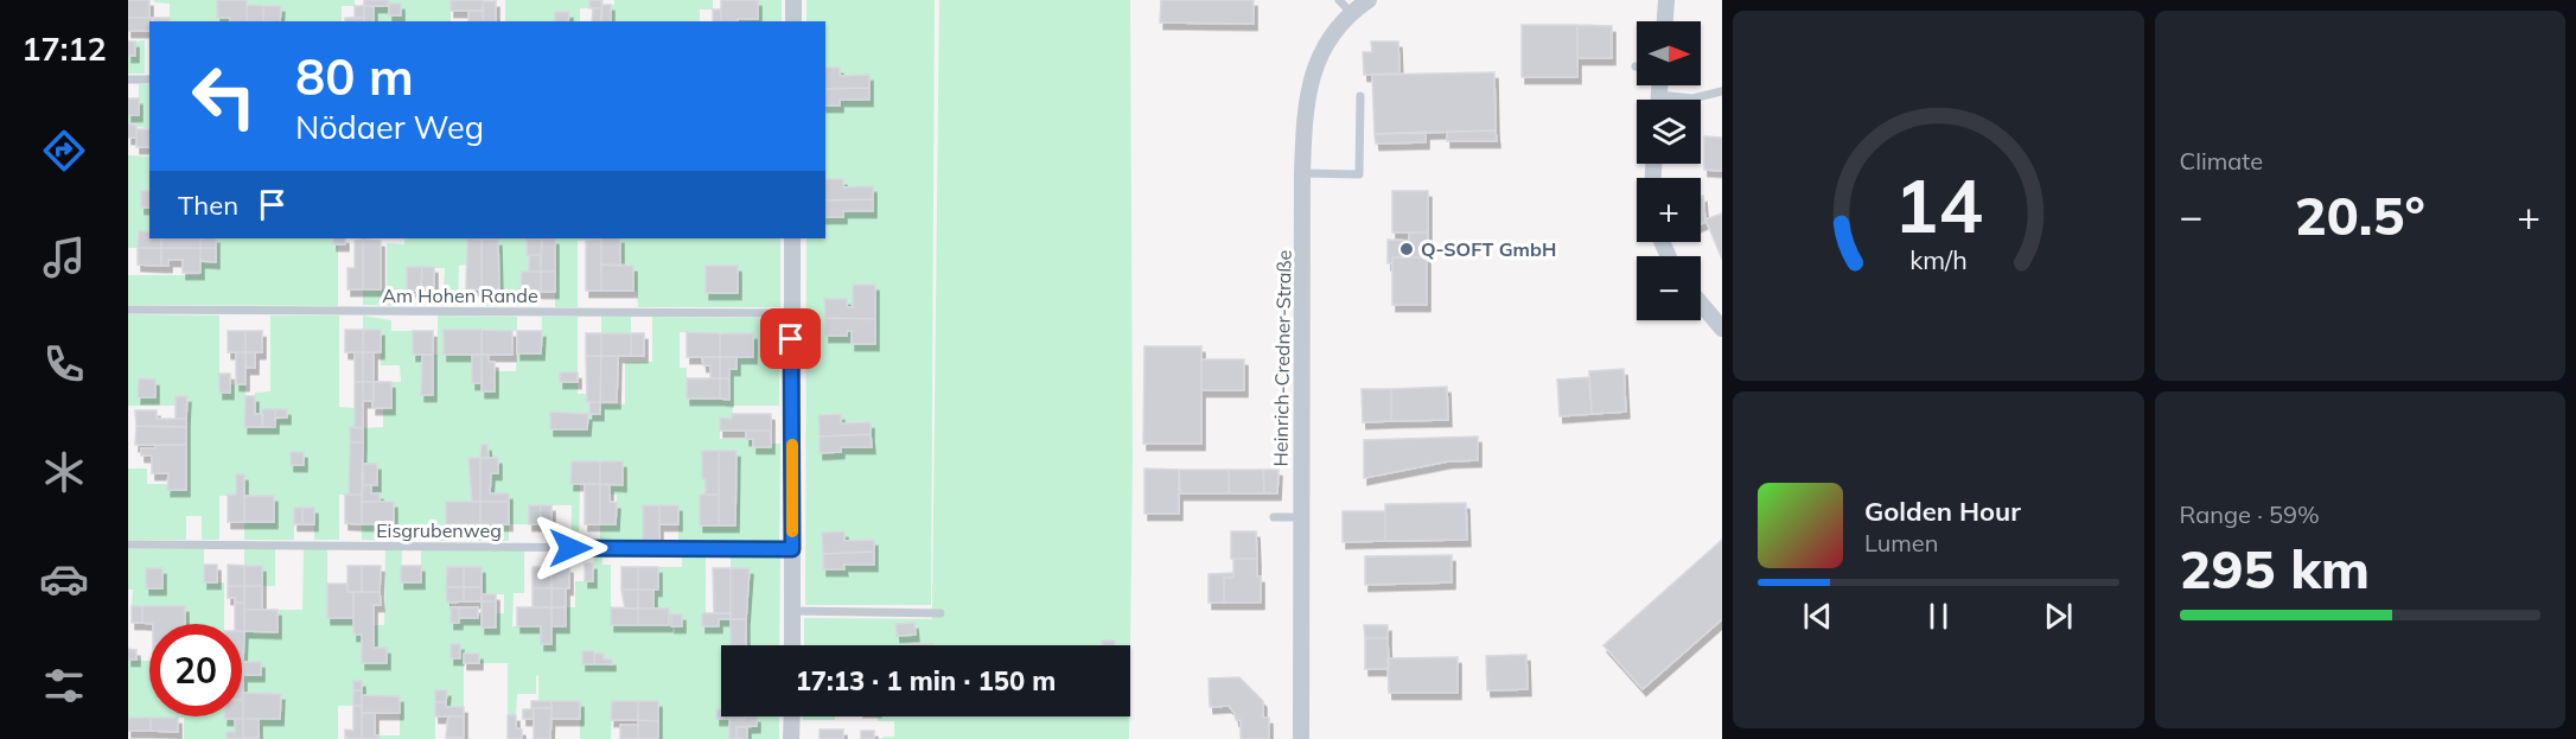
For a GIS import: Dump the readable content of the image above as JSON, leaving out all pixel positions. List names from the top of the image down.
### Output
{
  "streets": {
    "street": ["Heinrich-Credner-Straße"],
    "lane": ["Am Hohen Rande", "Eisgrubenweg"]
  },
  "places": ["Q-SOFT GmbH"],
  "north": "right",
  "page": {
    "tabs": "17:12",
    "tile": [
      "Climate",
      ["Range · 59%", "295 km"]
    ],
    "map_buttons": ["+", "−"],
    "turn": ["80 m", "Nödaer Weg"],
    "then": "Then",
    "heat": ["−", "20.5°", "+"],
    "song": ["Golden Hour", "Lumen"],
    "limit": "20",
    "trip": "17:13 · 1 min · 150 m",
    "gauge": ["14", "km/h"]
  }
}
